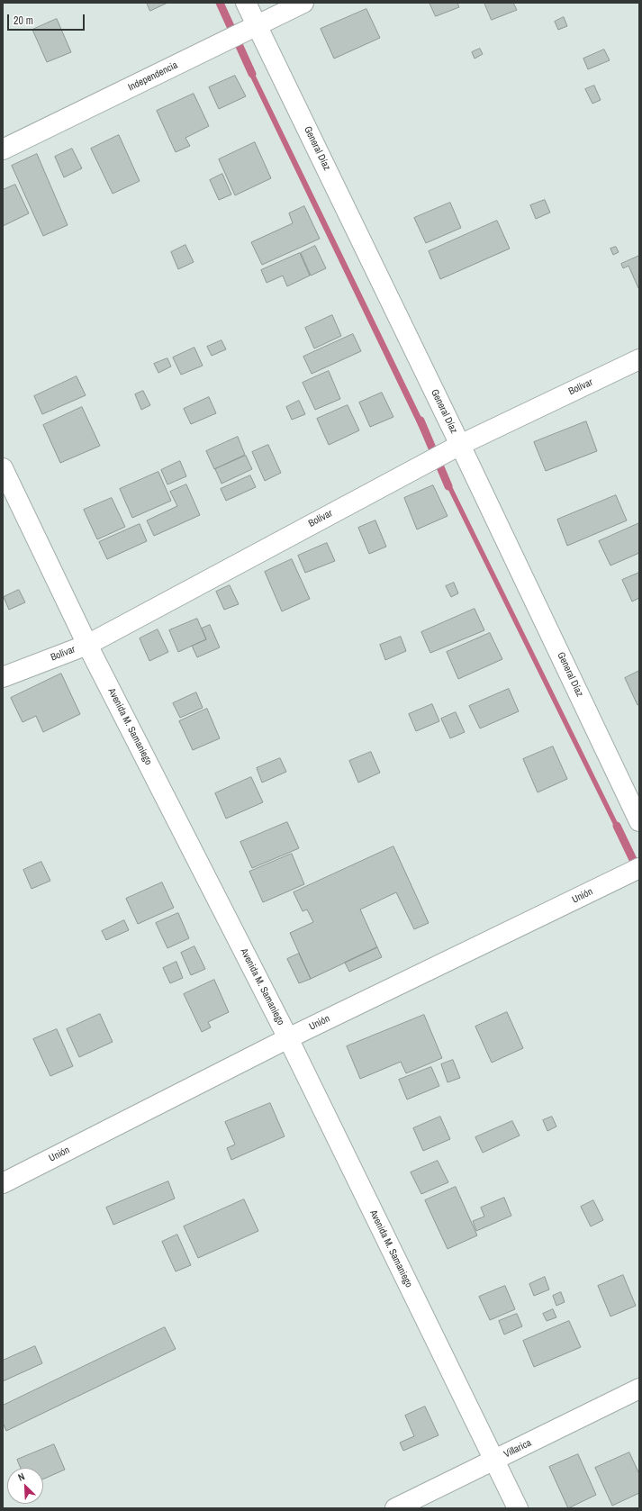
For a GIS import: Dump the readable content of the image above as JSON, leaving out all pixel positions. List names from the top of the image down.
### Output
{
  "streets": {
    "street": [
      "Independencia",
      "General Díaz",
      "Bolívar",
      "Avenida M. Samaniego",
      "Unión",
      "Villarica"
    ]
  },
  "crossings": [
    ["Independencia", "General Díaz"],
    ["General Díaz", "Bolívar"],
    ["Bolívar", "Avenida M. Samaniego"],
    ["Avenida M. Samaniego", "Unión"],
    ["Avenida M. Samaniego", "Villarica"]
  ],
  "scale_bar": "20 m",
  "north": "top left"
}
